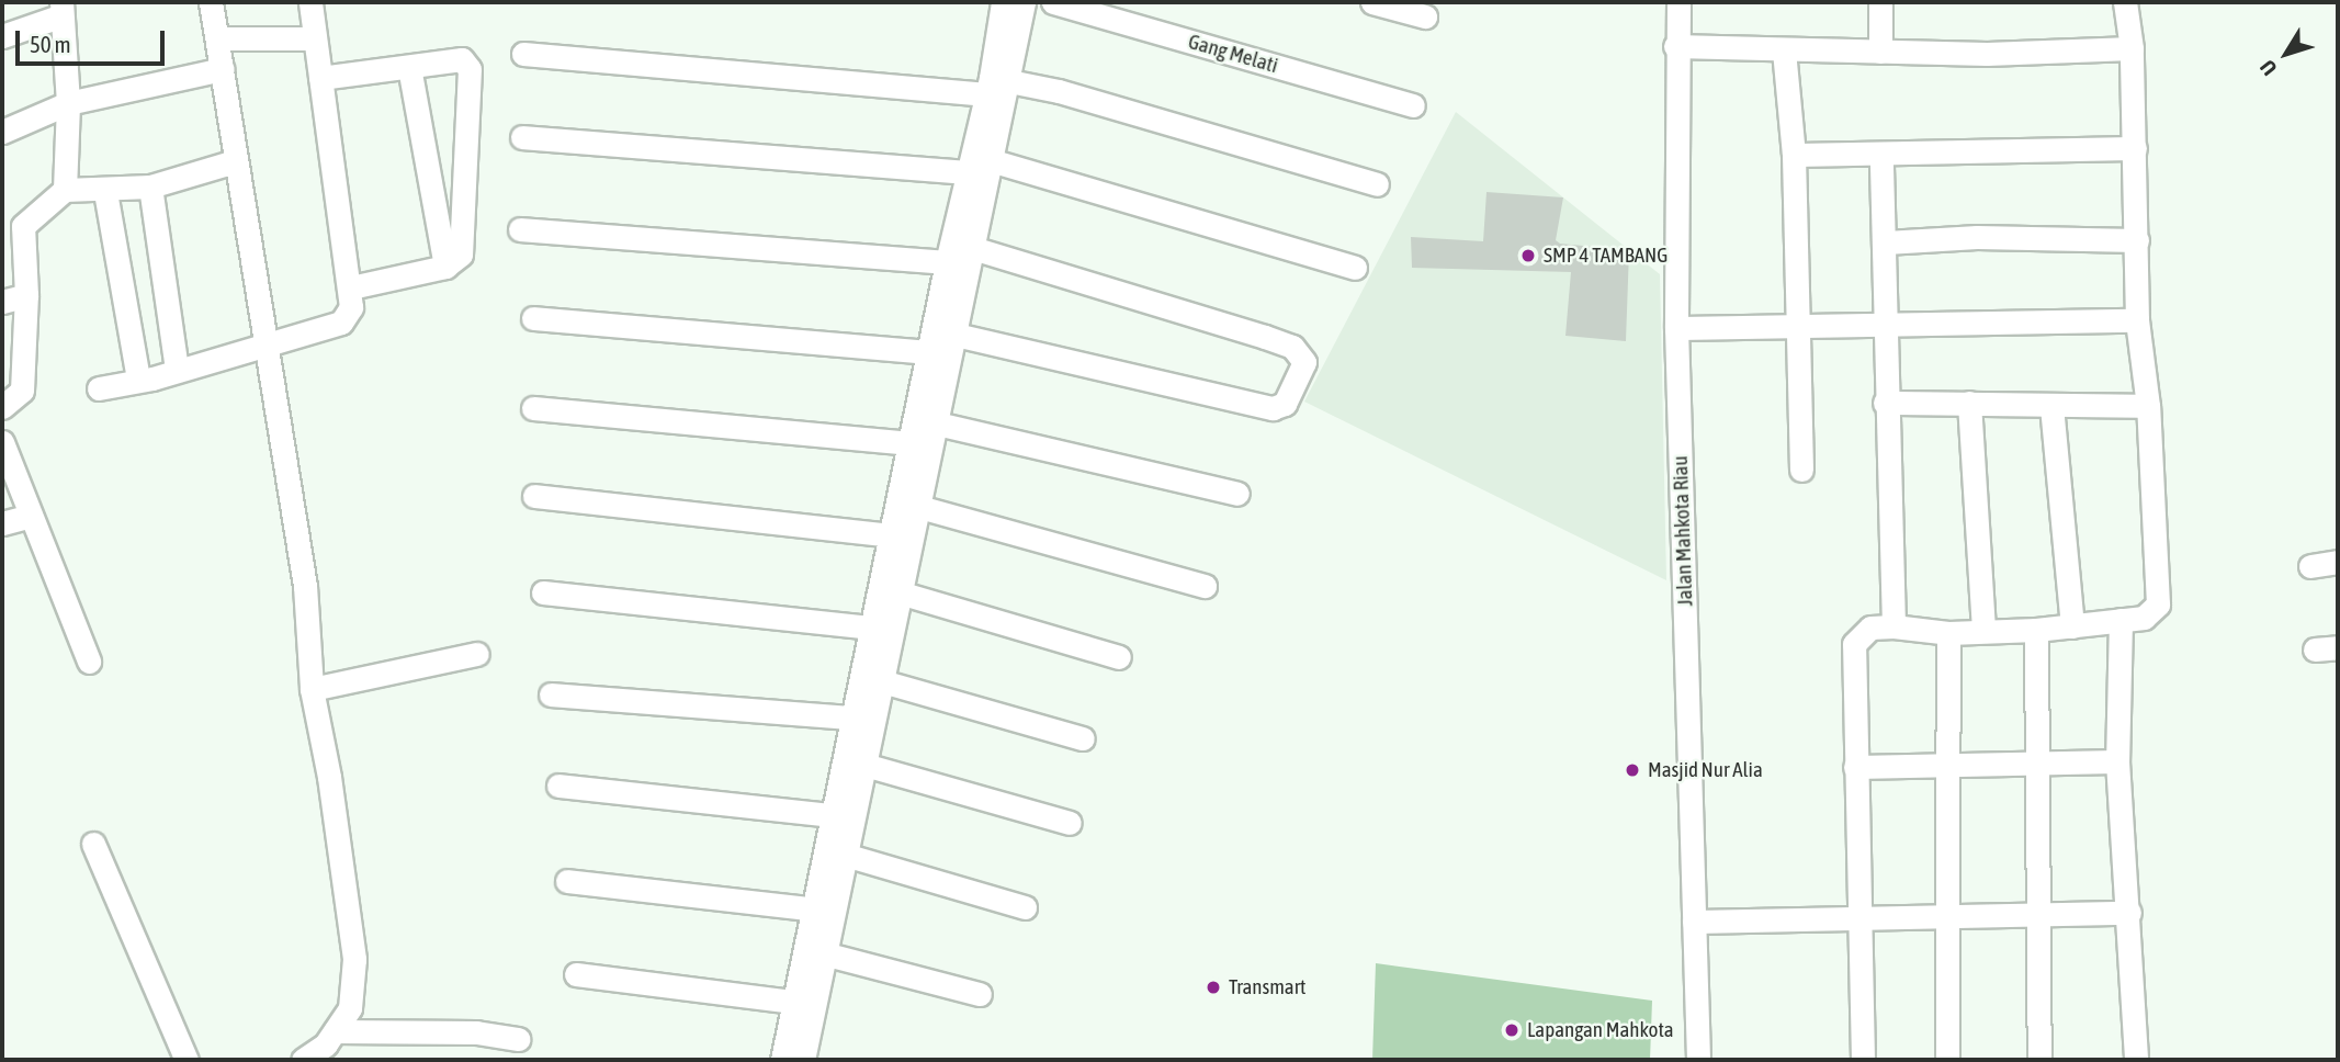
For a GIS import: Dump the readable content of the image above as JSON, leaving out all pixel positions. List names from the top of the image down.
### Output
{
  "streets": {
    "street": ["Gang Melati", "Jalan Mahkota Riau"]
  },
  "places": [
    "SMP 4 TAMBANG",
    "Masjid Nur Alia",
    "Transmart",
    "Lapangan Mahkota"
  ],
  "scale_bar": "50 m",
  "north": "bottom left"
}
